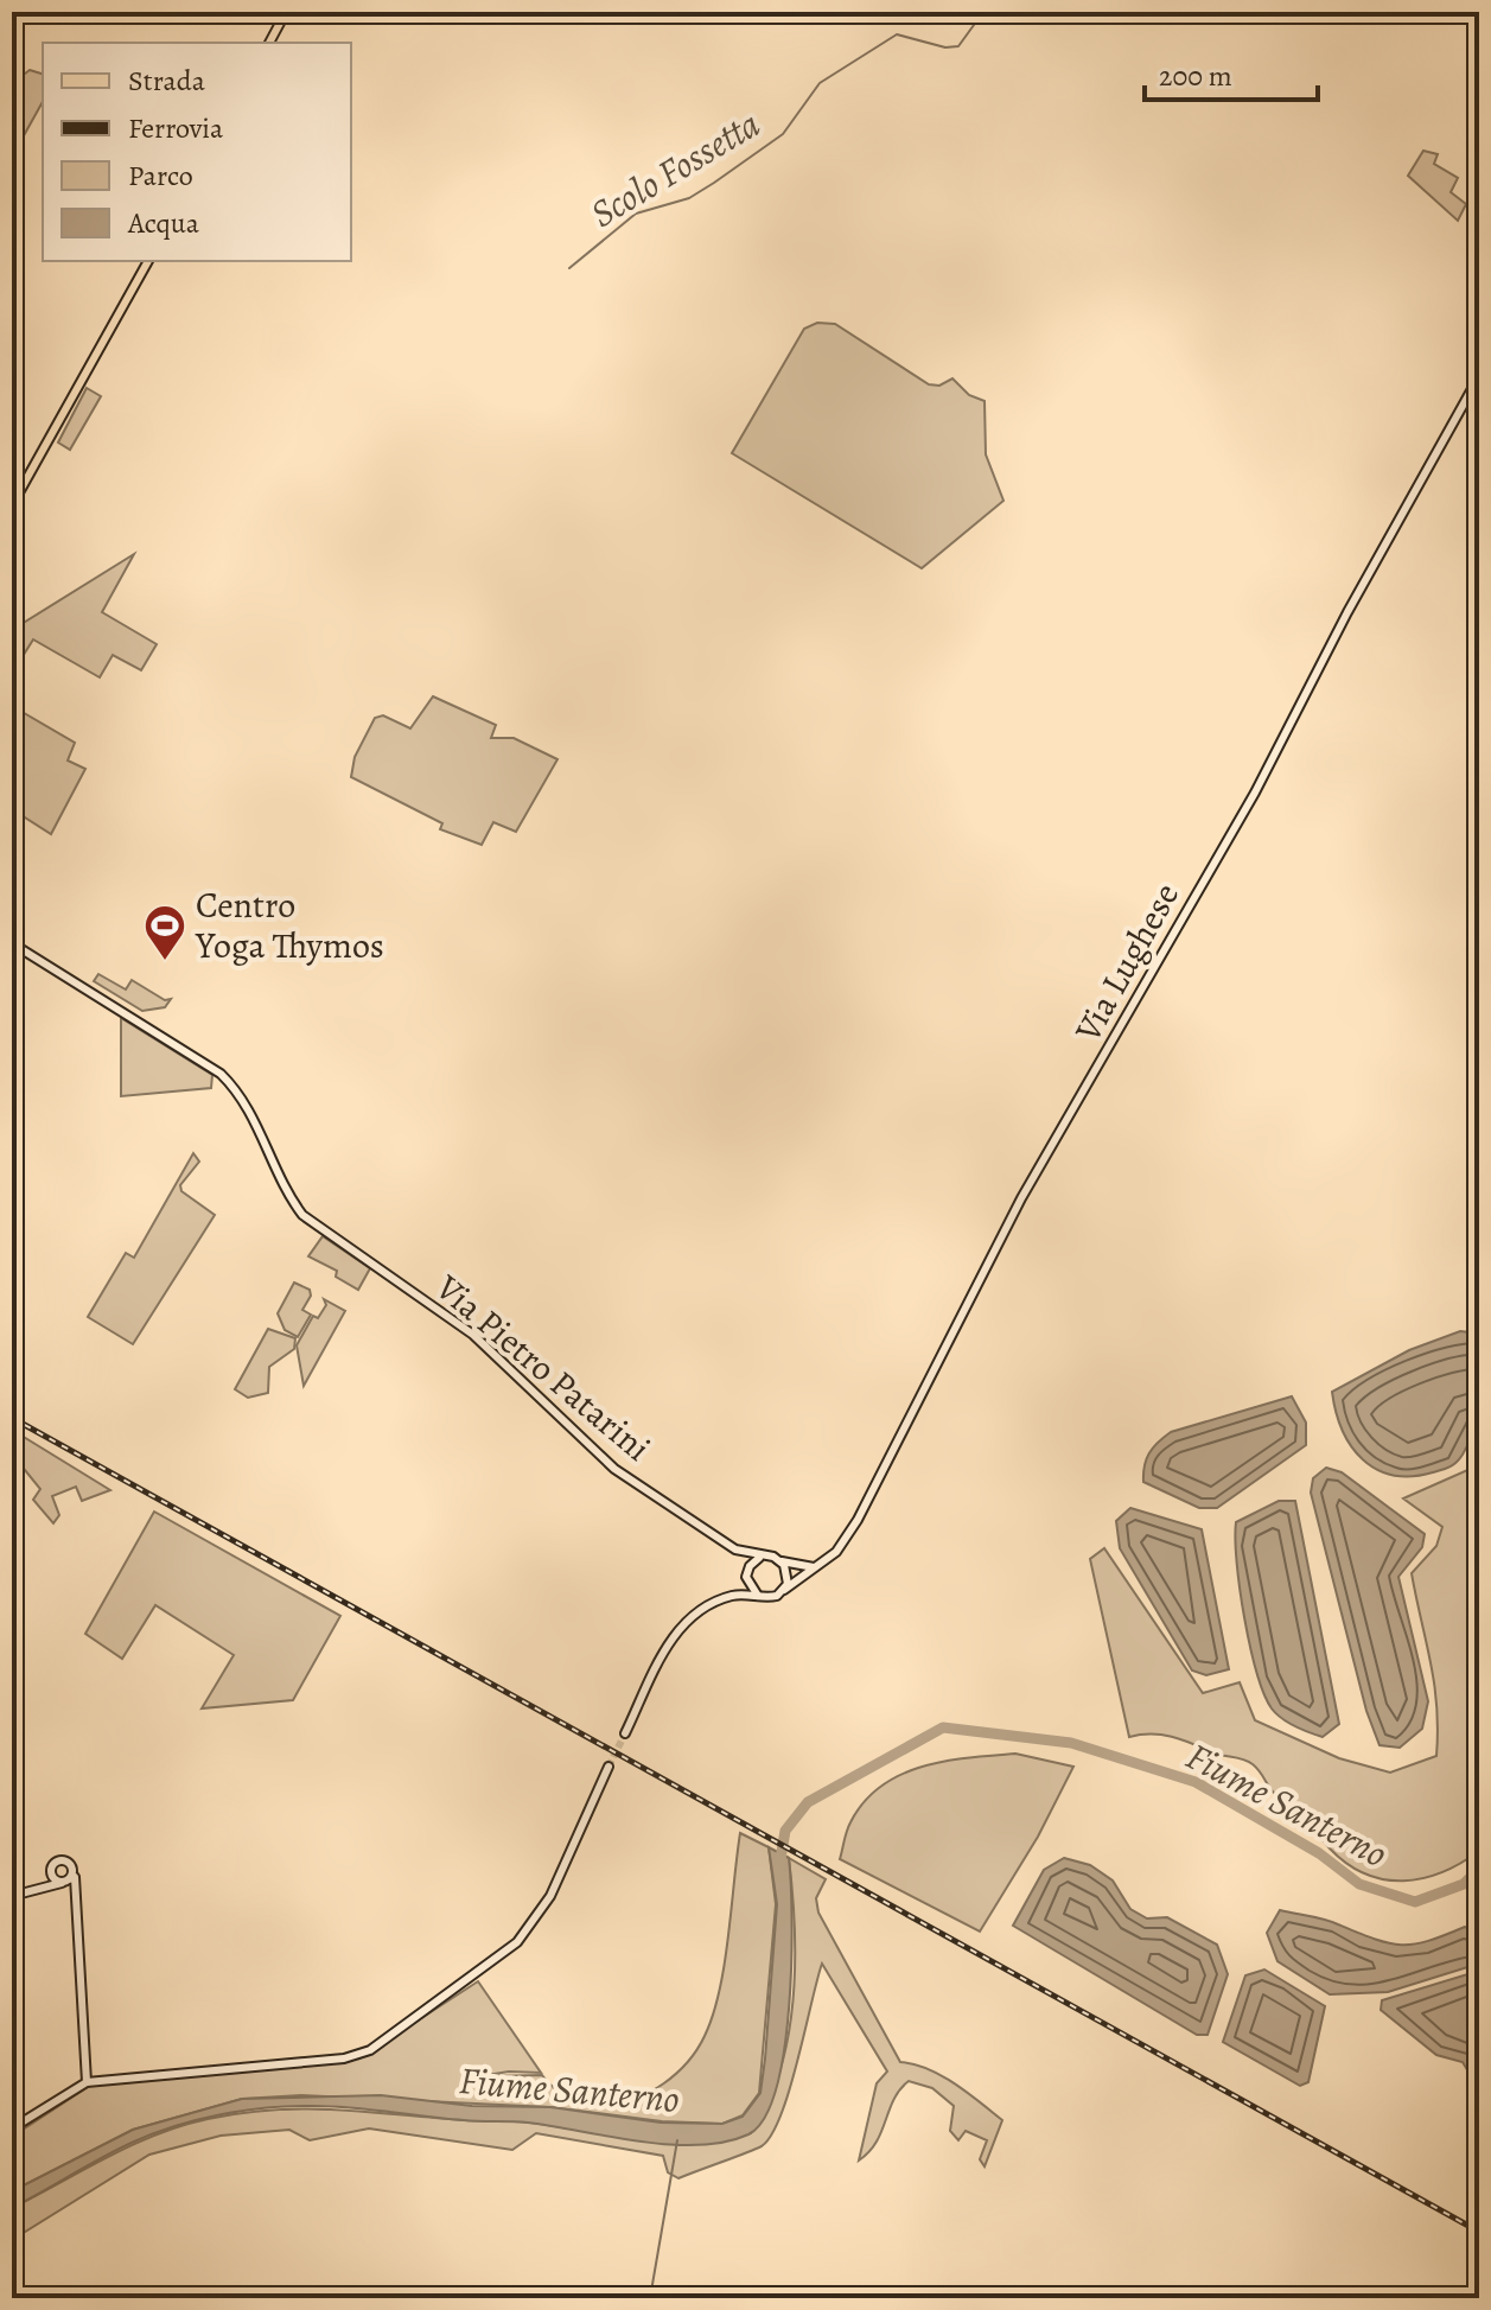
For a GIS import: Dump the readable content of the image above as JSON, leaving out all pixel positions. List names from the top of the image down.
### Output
{
  "streets": {
    "main road": ["Via Lughese", "Via Pietro Patarini"]
  },
  "crossings": [
    ["Via Lughese", "Via Pietro Patarini"]
  ],
  "water": ["Scolo Fossetta", "Fiume Santerno"],
  "places": {
    "sports": ["Centro Yoga Thymos"]
  },
  "legend": [
    "Strada",
    "Ferrovia",
    "Parco",
    "Acqua"
  ],
  "scale_bar": "200 m"
}
